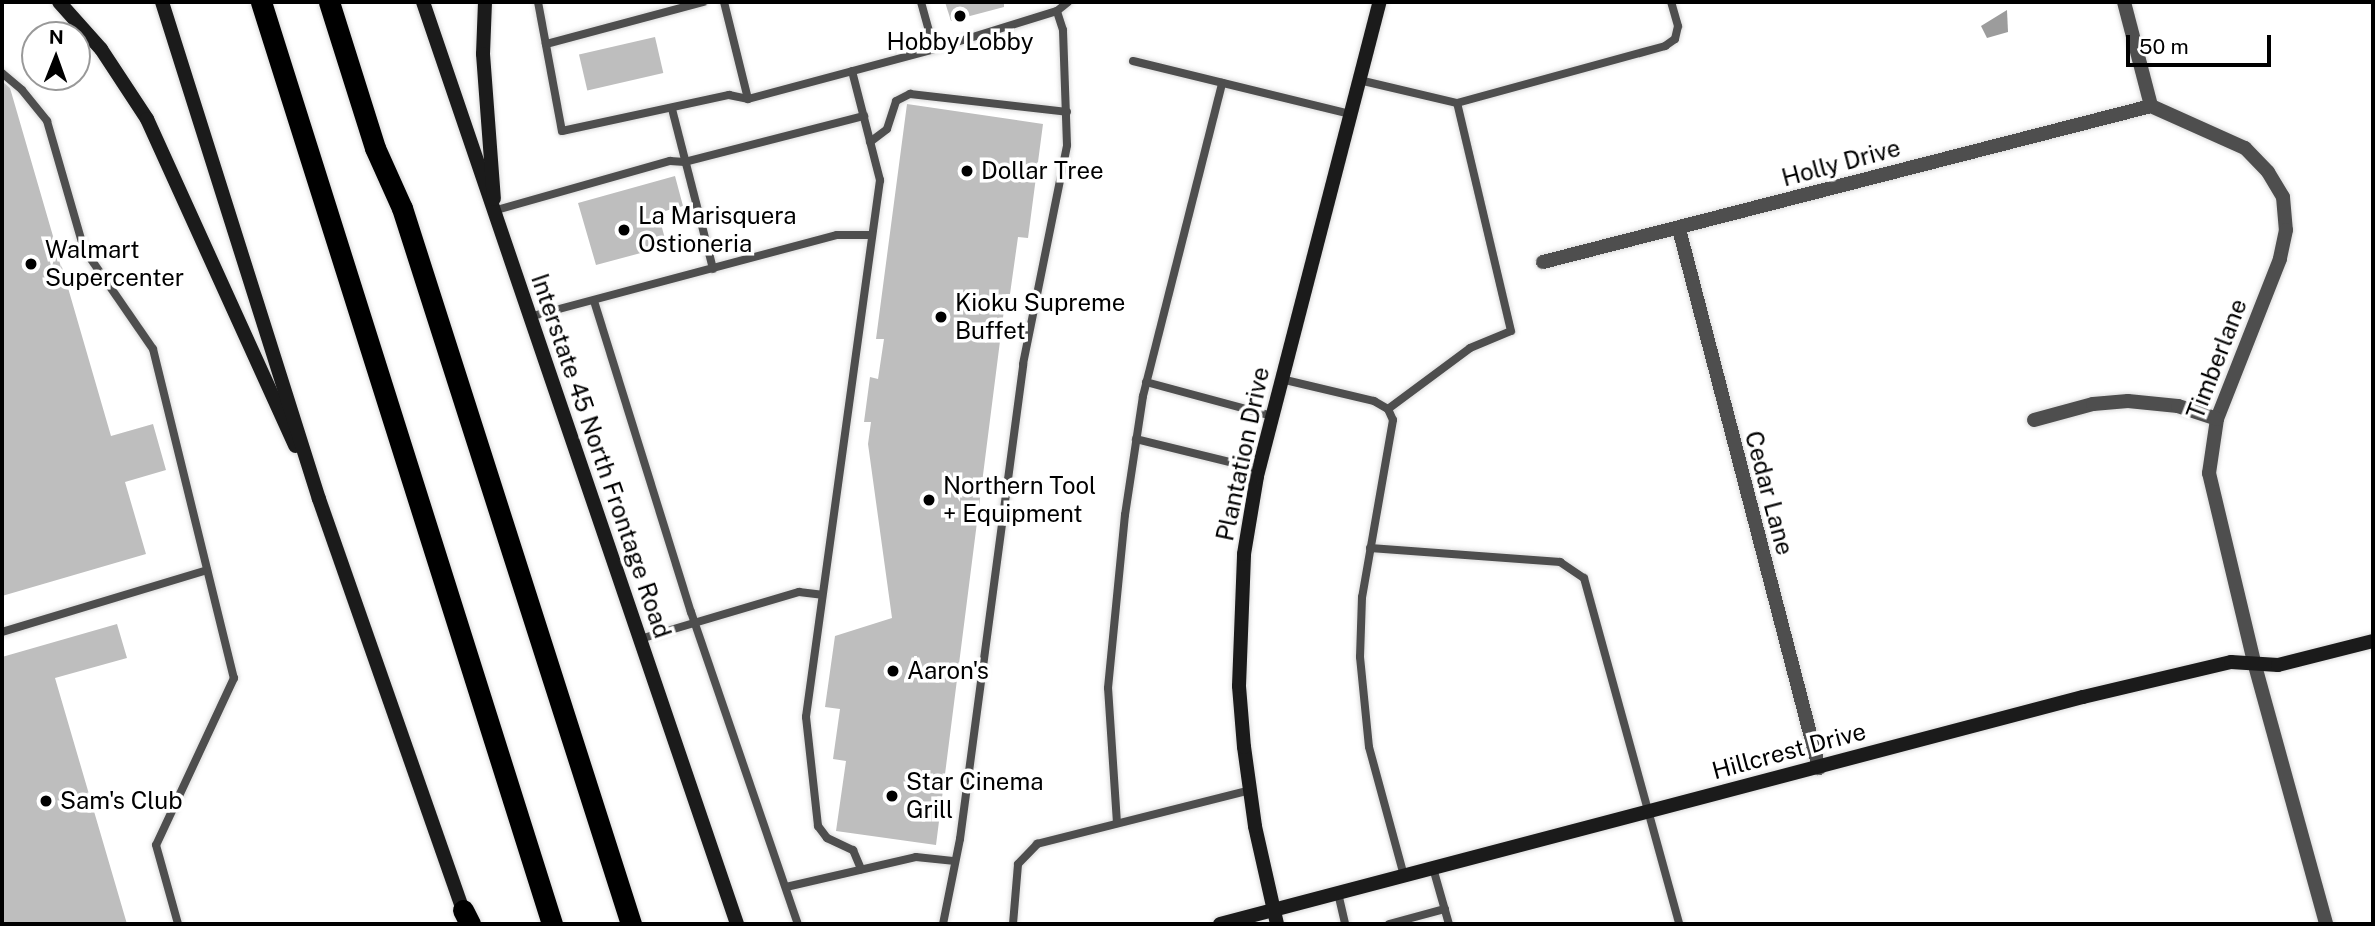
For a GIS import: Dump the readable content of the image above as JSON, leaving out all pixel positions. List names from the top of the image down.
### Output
{
  "streets": {
    "main road": ["Plantation Drive", "Interstate 45 North Frontage Road", "Hillcrest Drive"],
    "street": ["Holly Drive", "Timberlane", "Cedar Lane"]
  },
  "crossings": [
    ["Holly Drive", "Timberlane"],
    ["Holly Drive", "Cedar Lane"],
    ["Timberlane", "Hillcrest Drive"],
    ["Plantation Drive", "Hillcrest Drive"],
    ["Cedar Lane", "Hillcrest Drive"]
  ],
  "places": [
    "Hobby Lobby",
    "Dollar Tree",
    "La Marisquera Ostioneria",
    "Walmart Supercenter",
    "Kioku Supreme Buffet",
    "Northern Tool + Equipment",
    "Aaron's",
    "Star Cinema Grill",
    "Sam's Club"
  ],
  "scale_bar": "50 m",
  "north": "top"
}
